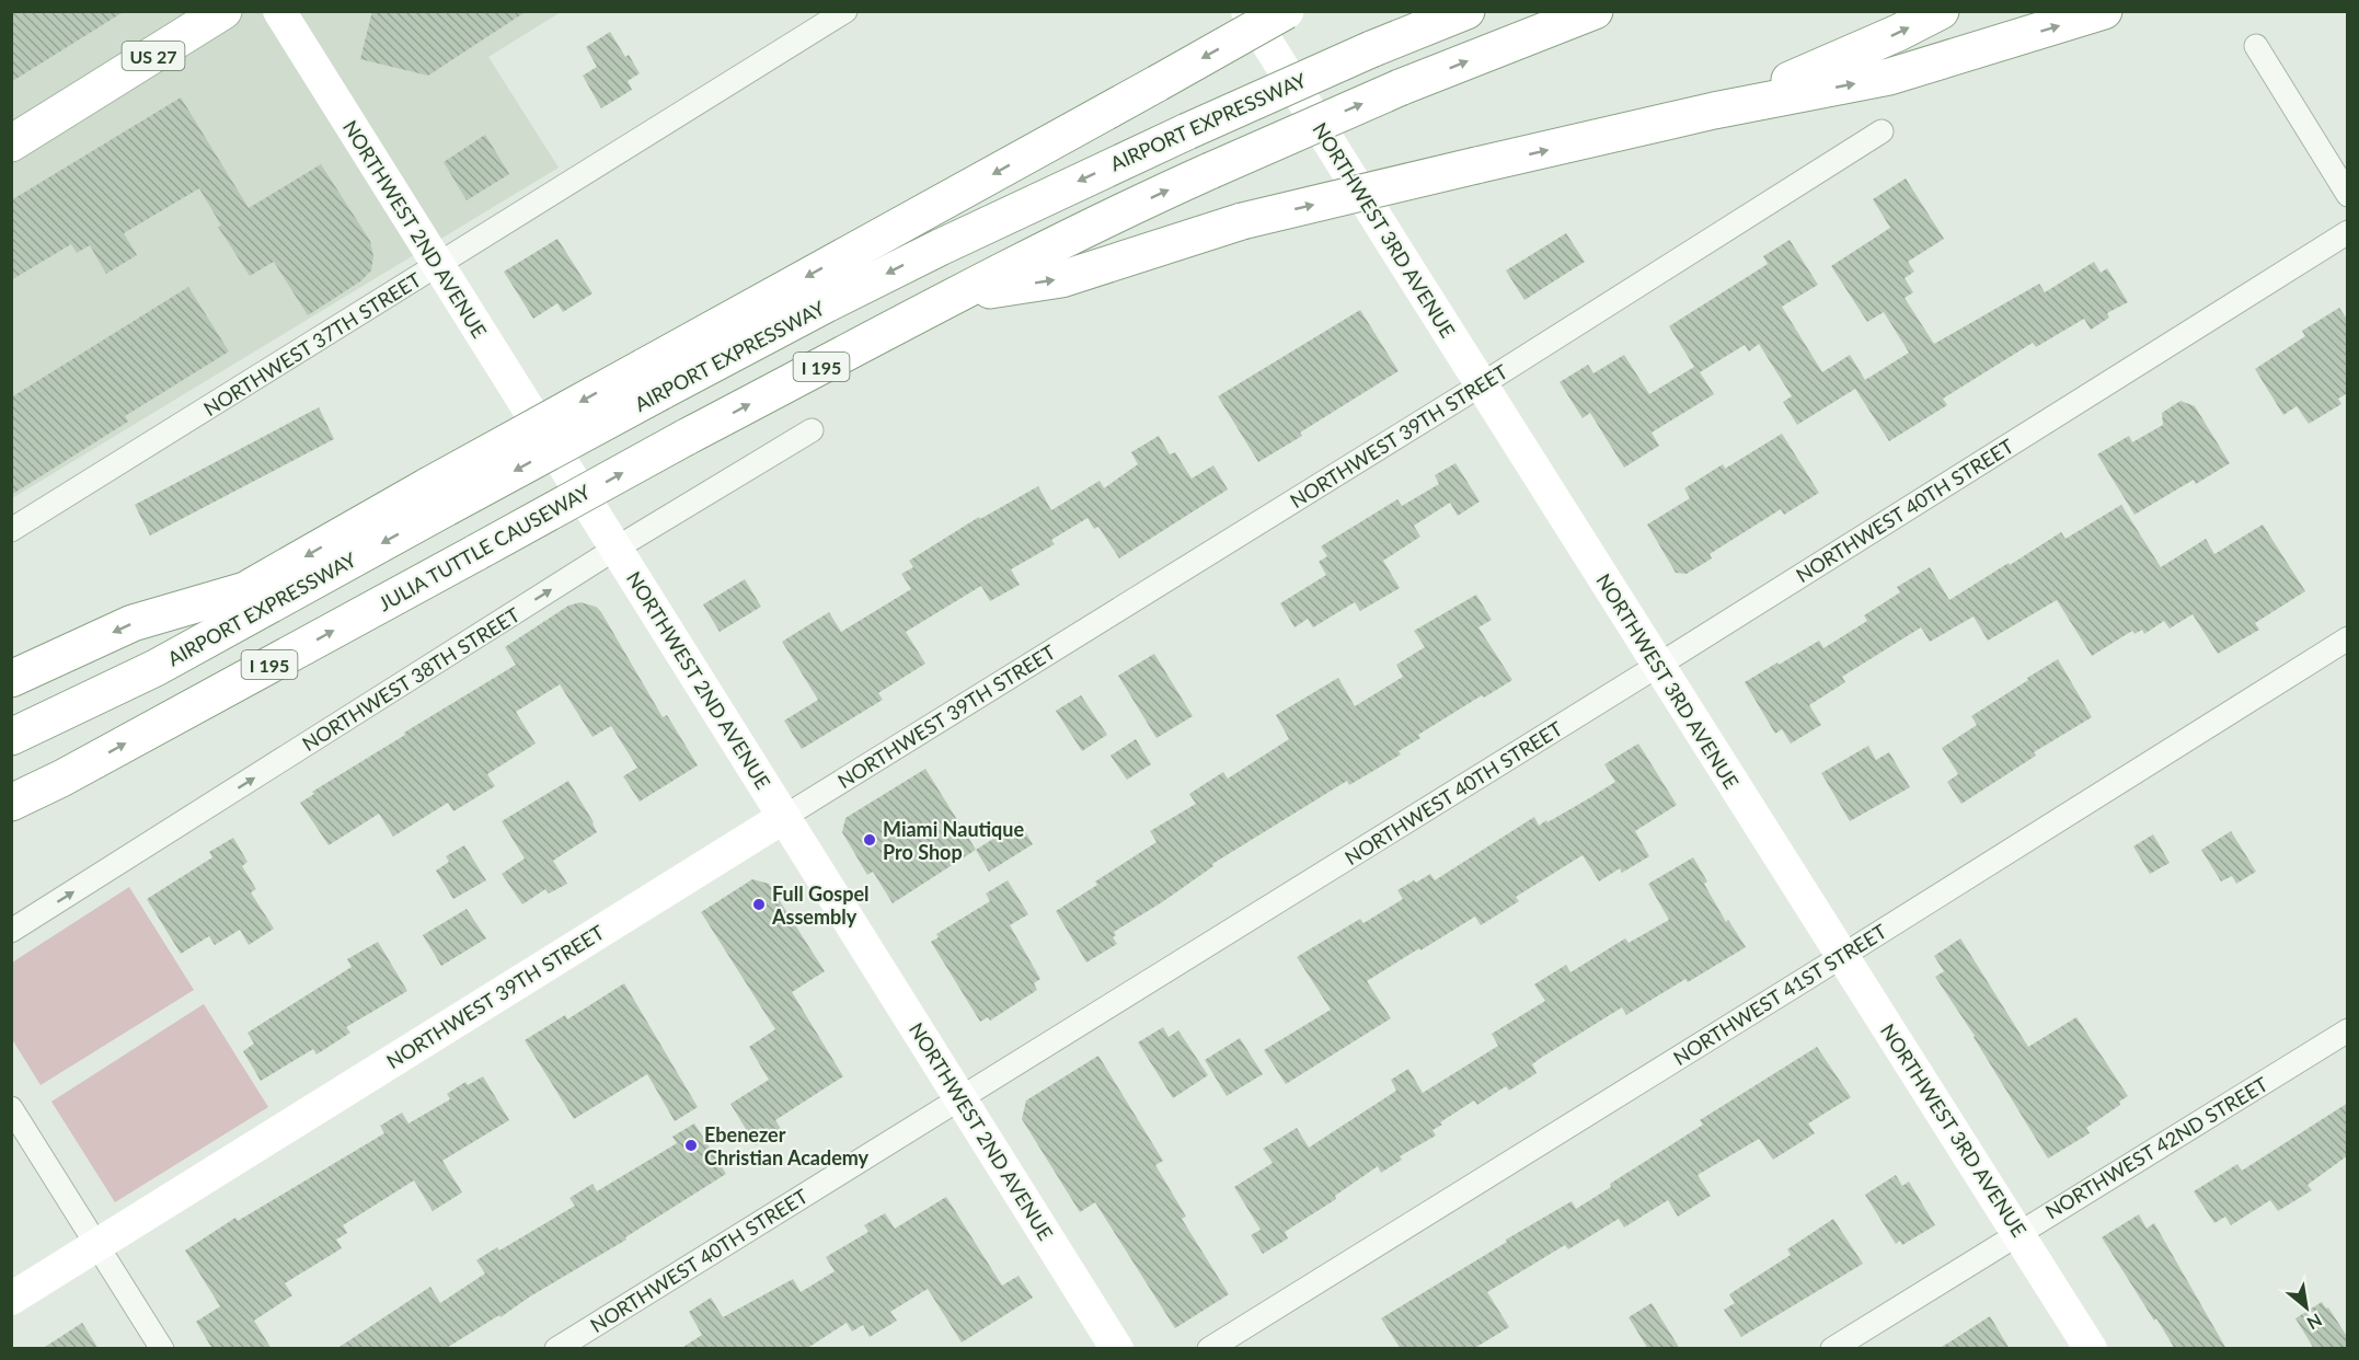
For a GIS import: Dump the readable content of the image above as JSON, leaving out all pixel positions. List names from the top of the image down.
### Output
{
  "streets": {
    "main road": [
      "US 27",
      "AIRPORT EXPRESSWAY",
      "I 195",
      "JULIA TUTTLE CAUSEWAY"
    ],
    "street": [
      "NORTHWEST 2ND AVENUE",
      "NORTHWEST 3RD AVENUE",
      "NORTHWEST 37TH STREET",
      "NORTHWEST 39TH STREET",
      "NORTHWEST 40TH STREET",
      "NORTHWEST 38TH STREET",
      "NORTHWEST 41ST STREET",
      "NORTHWEST 42ND STREET"
    ]
  },
  "crossings": [
    ["NORTHWEST 2ND AVENUE", "NORTHWEST 37TH STREET"],
    ["NORTHWEST 2ND AVENUE", "NORTHWEST 39TH STREET"],
    ["NORTHWEST 2ND AVENUE", "NORTHWEST 40TH STREET"],
    ["NORTHWEST 2ND AVENUE", "NORTHWEST 38TH STREET"],
    ["NORTHWEST 3RD AVENUE", "NORTHWEST 39TH STREET"],
    ["NORTHWEST 3RD AVENUE", "NORTHWEST 40TH STREET"],
    ["NORTHWEST 3RD AVENUE", "NORTHWEST 41ST STREET"],
    ["NORTHWEST 3RD AVENUE", "NORTHWEST 42ND STREET"]
  ],
  "one_way": ["NORTHWEST 38TH STREET"],
  "places": ["Miami Nautique Pro Shop", "Full Gospel Assembly", "Ebenezer Christian Academy"],
  "north": "bottom right"
}
